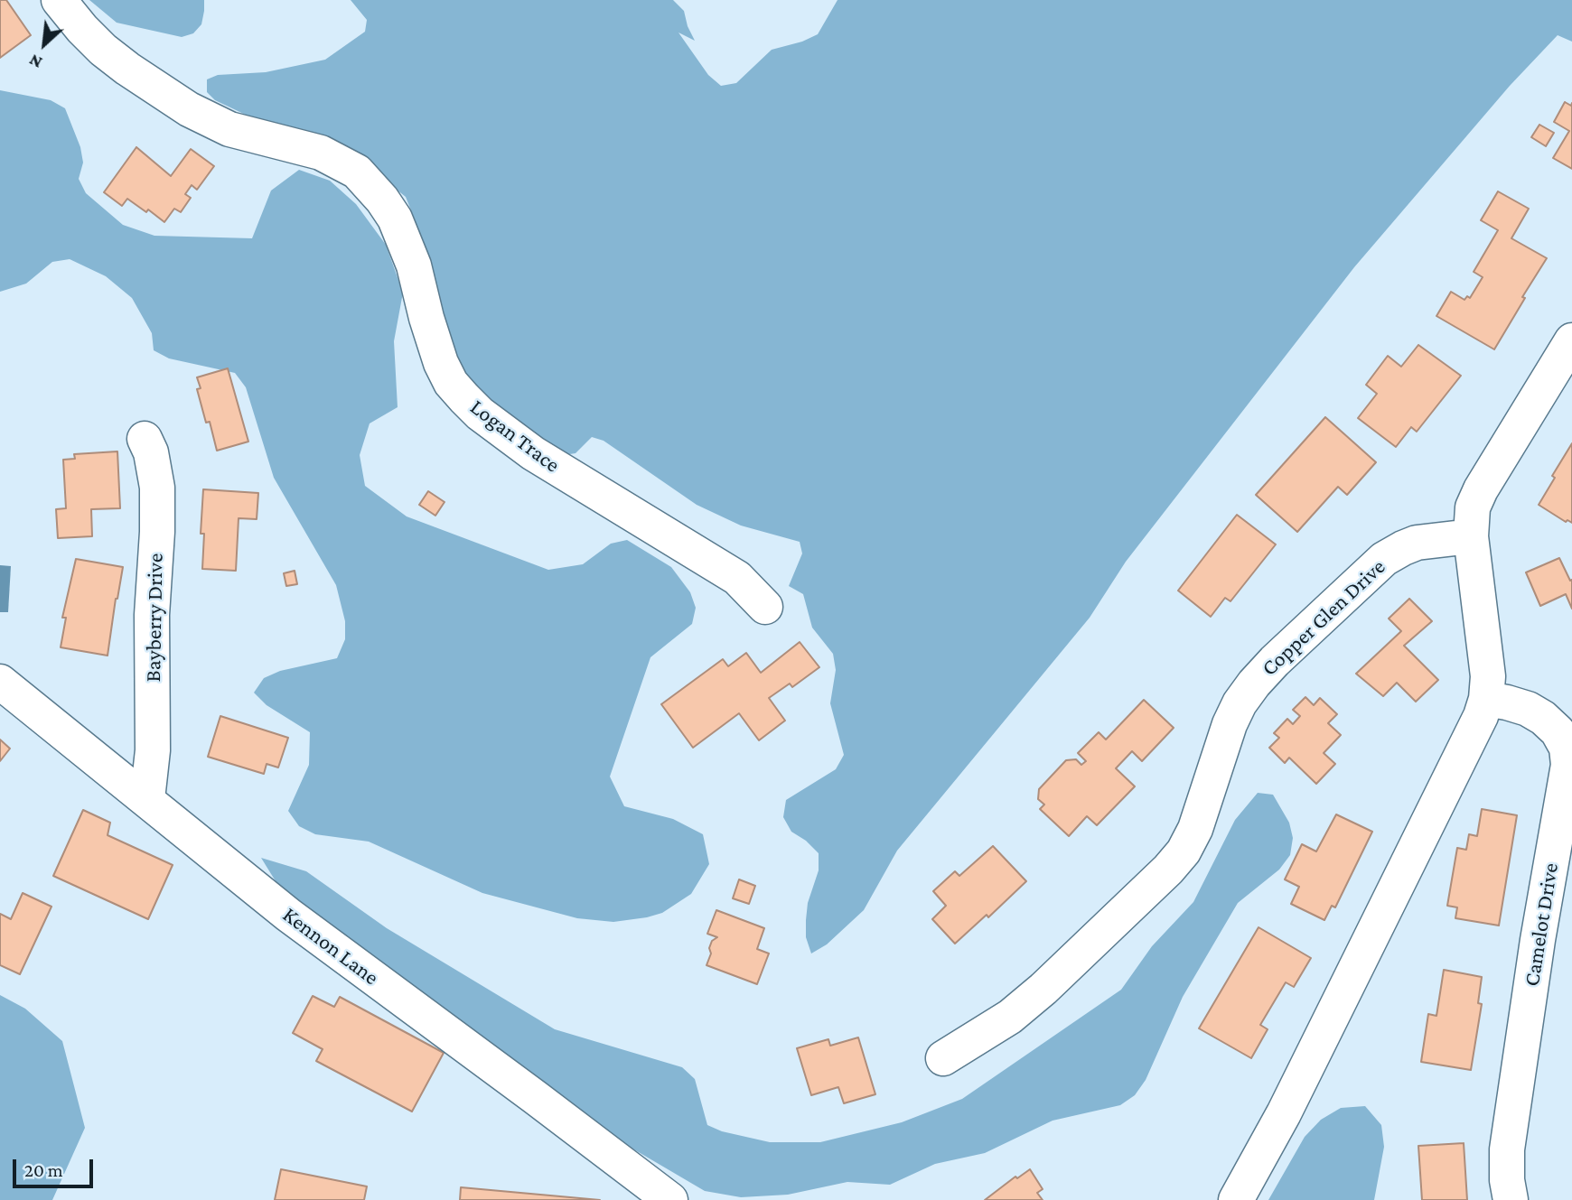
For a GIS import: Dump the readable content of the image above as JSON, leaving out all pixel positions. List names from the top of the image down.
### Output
{
  "streets": {
    "street": [
      "Logan Trace",
      "Bayberry Drive",
      "Copper Glen Drive",
      "Camelot Drive",
      "Kennon Lane"
    ]
  },
  "crossings": [
    ["Bayberry Drive", "Kennon Lane"]
  ],
  "scale_bar": "20 m",
  "north": "bottom left"
}
